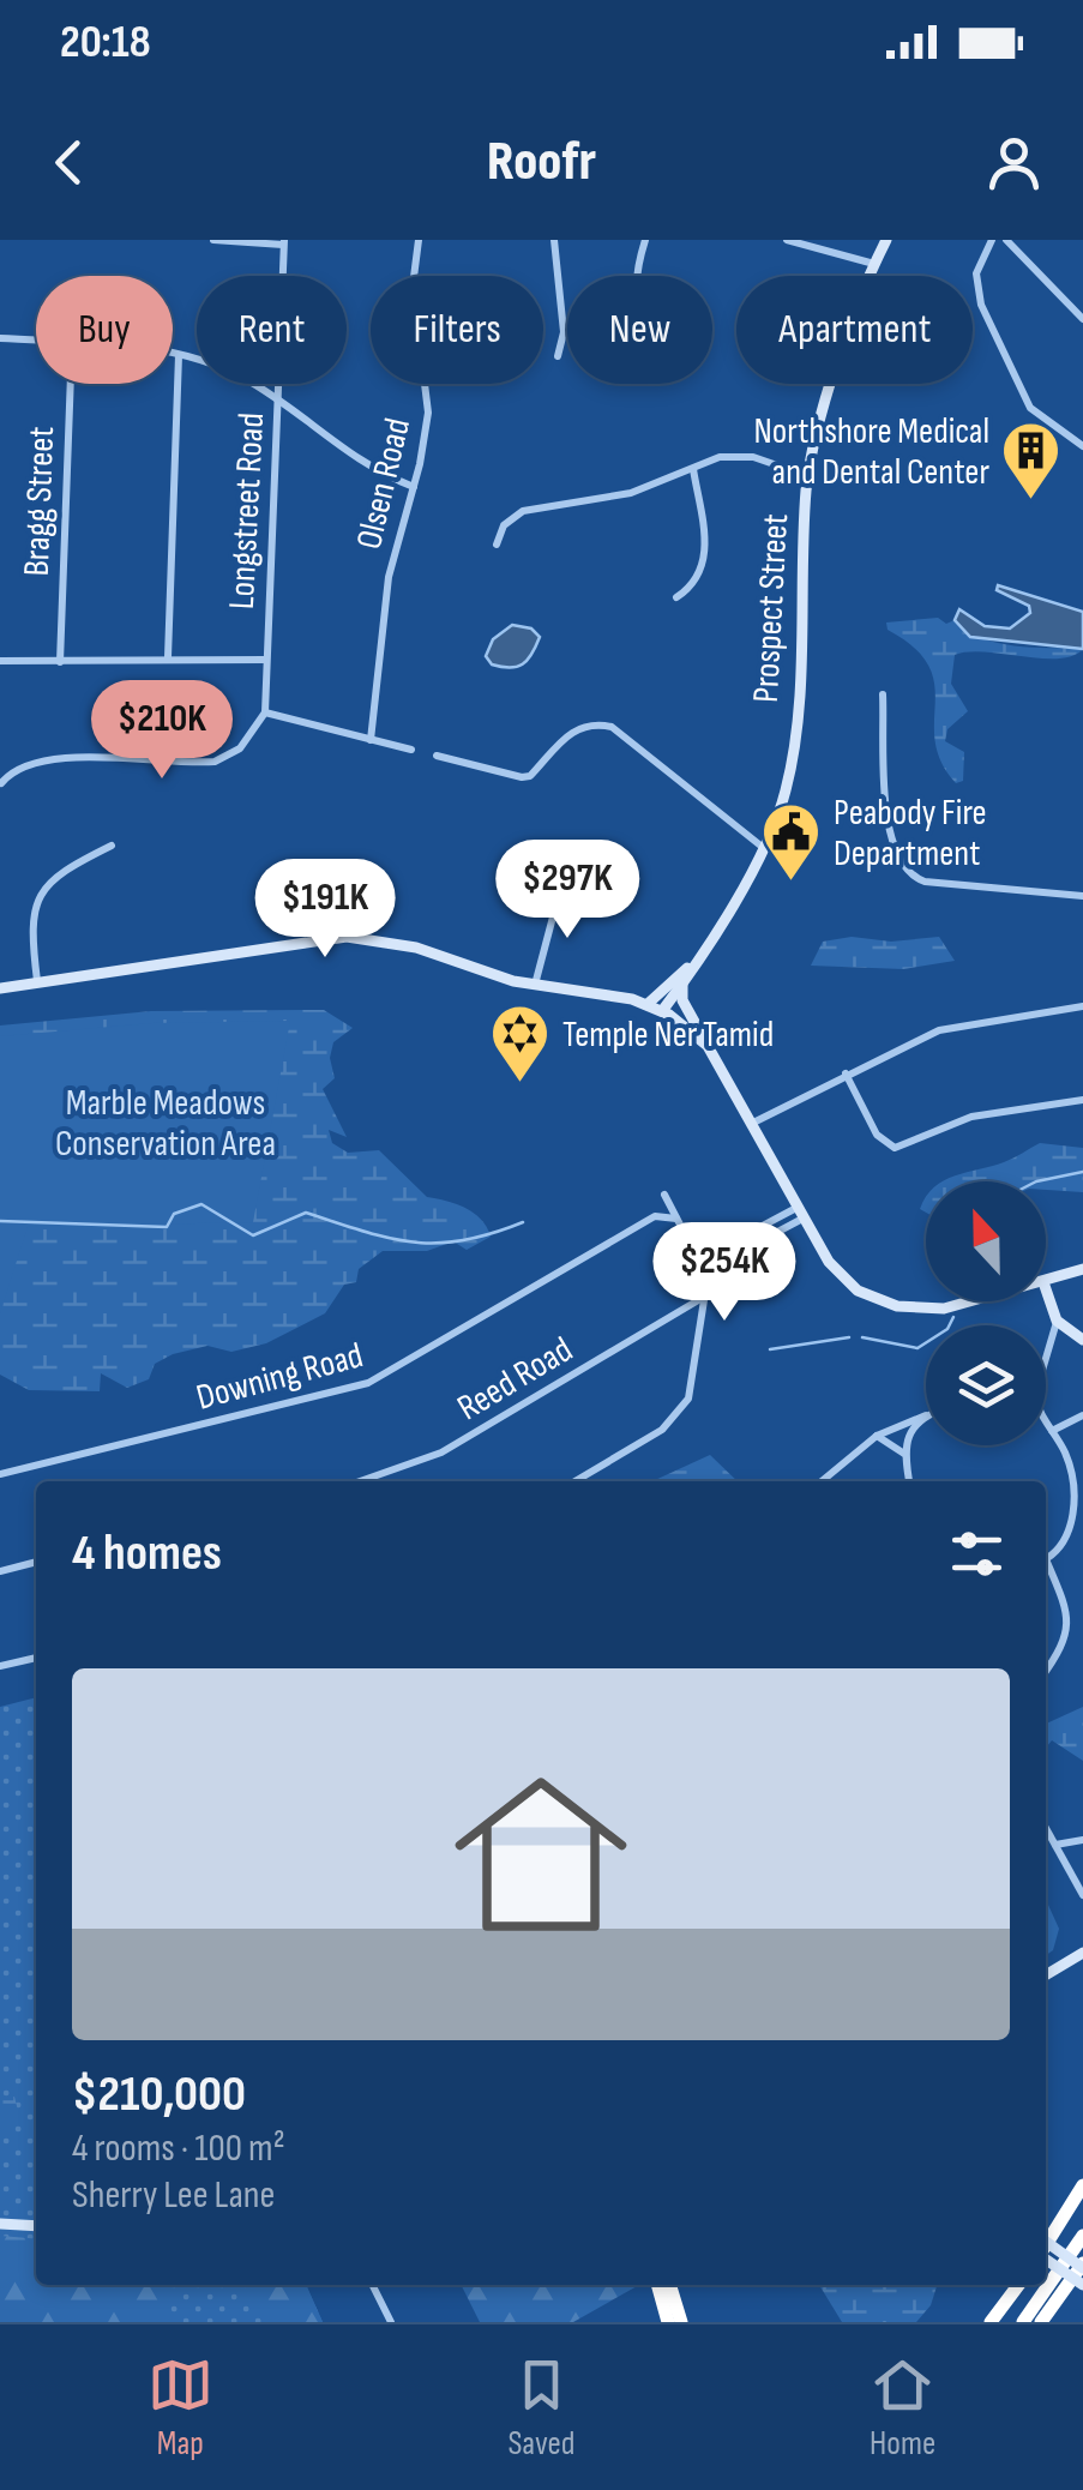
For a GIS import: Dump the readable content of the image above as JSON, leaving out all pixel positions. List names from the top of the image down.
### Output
{
  "streets": {
    "main road": ["Prospect Street"],
    "street": [
      "Olsen Road",
      "Bragg Street",
      "Longstreet Road",
      "Downing Road",
      "Reed Road"
    ]
  },
  "parks": ["Marble Meadows Conservation Area"],
  "places": {
    "building": ["Northshore Medical and Dental Center"],
    "public building": ["Peabody Fire Department"],
    "synagogue": ["Temple Ner Tamid"]
  },
  "north": "top",
  "page": {
    "status": "20:18",
    "header": "Roofr",
    "chip": [
      "Buy",
      "Rent",
      "Filters",
      "New",
      "Apartment"
    ],
    "price": [
      "$210K",
      "$297K",
      "$191K",
      "$254K"
    ],
    "heading": "4 homes",
    "list": [
      {
        "name": "$210,000",
        "note": "4 rooms · 100 m² · Sherry Lee Lane"
      }
    ],
    "tabs": ["Map", "Saved", "Home"]
  }
}
